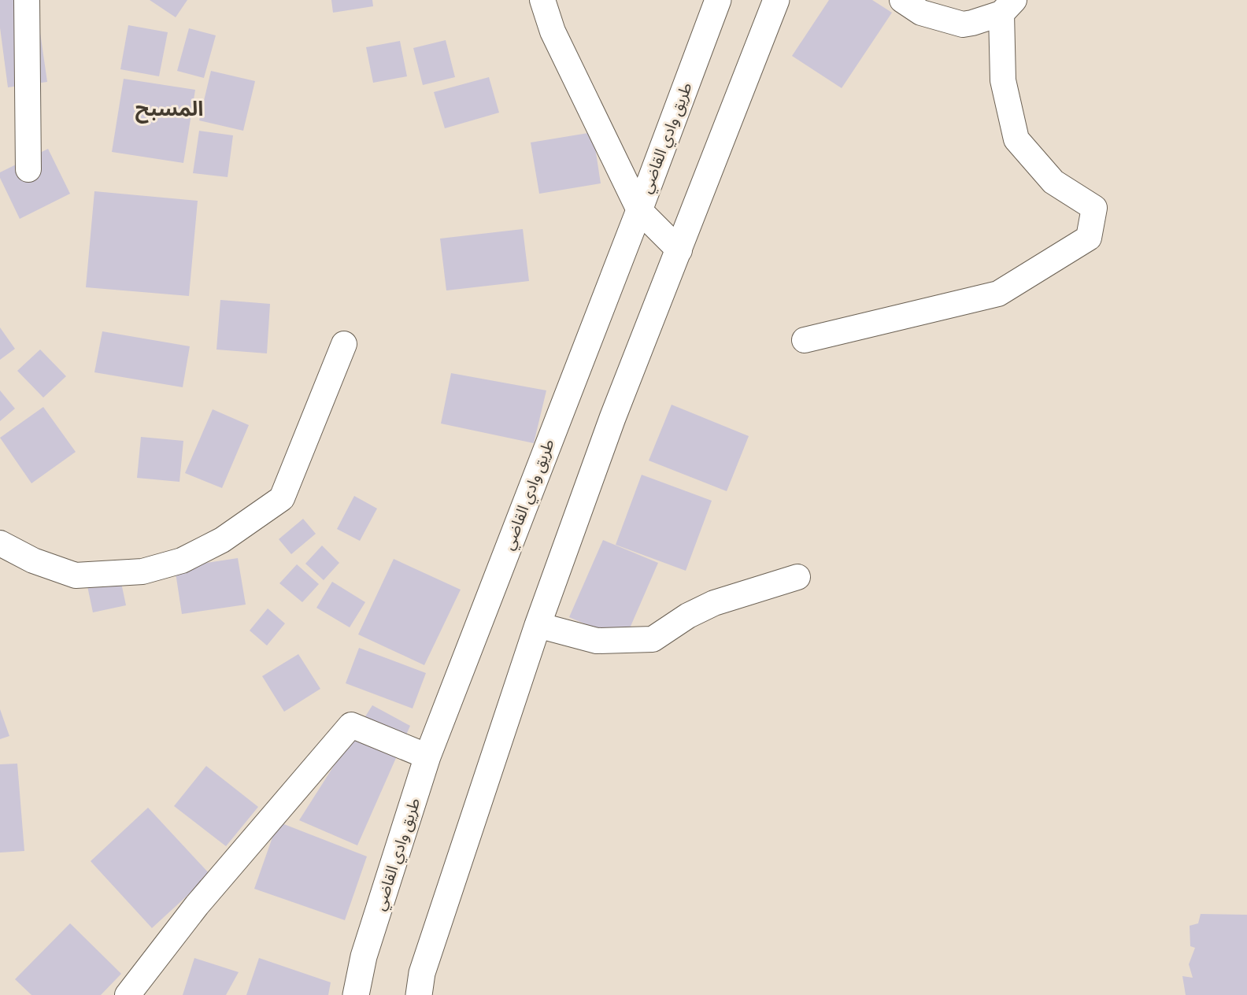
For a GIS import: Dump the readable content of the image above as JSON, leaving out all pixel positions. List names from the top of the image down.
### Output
{
  "streets": {
    "main road": ["طريق وادي القاضي"]
  },
  "districts": ["المسبح"]
}
